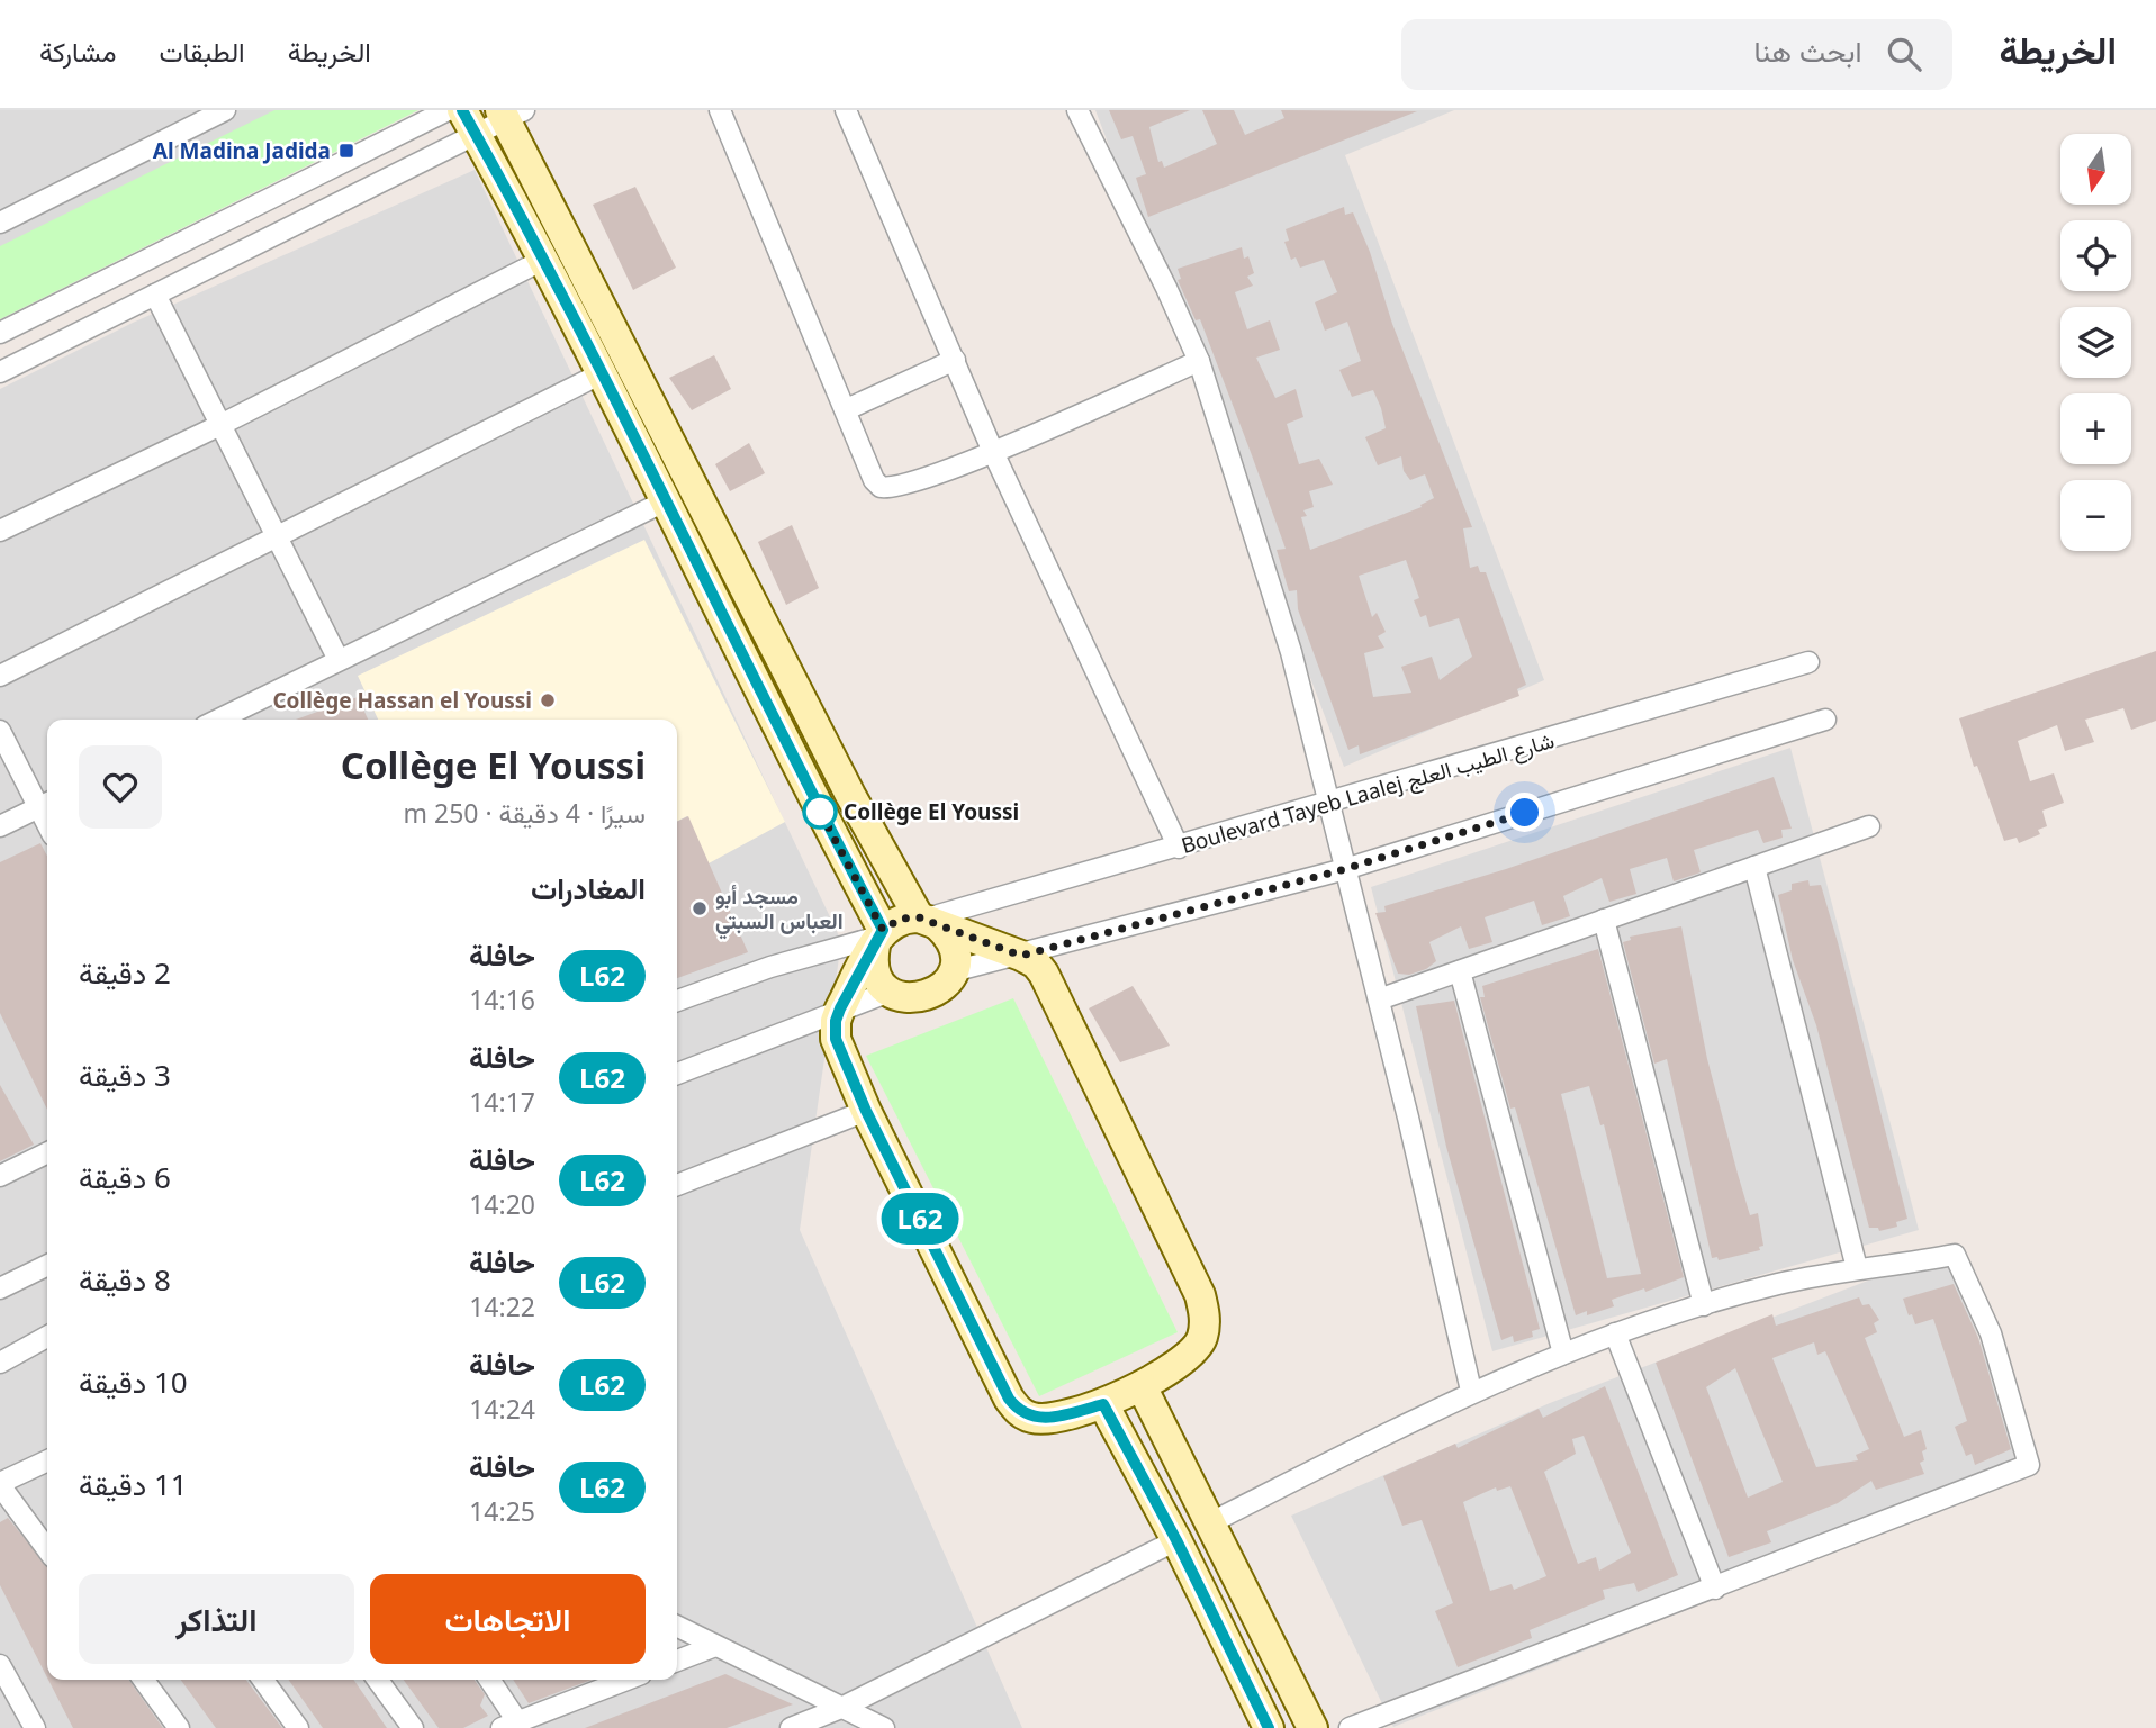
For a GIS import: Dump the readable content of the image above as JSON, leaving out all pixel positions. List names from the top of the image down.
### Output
{
  "streets": {
    "street": ["Boulevard Tayeb Laalej شارع الطيب العلج"]
  },
  "places": {
    "transit": ["Al Madina Jadida"],
    "other": ["Collège Hassan el Youssi", "Collège El Youssi", "مسجد أبو العباس السبتي"]
  },
  "lines": ["bus line L62"],
  "north": "bottom",
  "page": {
    "header": "الخريطة",
    "search": "ابحث هنا",
    "nav": ["الخريطة", "الطبقات", "مشاركة"],
    "on_map": "L62",
    "map_buttons": ["+", "−"],
    "heading": [
      ["Collège El Youssi", "سيرًا · 4 دقيقة · 250 m"],
      "المغادرات"
    ],
    "list": [
      {
        "mark": "L62",
        "name": "حافلة",
        "note": "14:16",
        "value": "2 دقيقة"
      },
      {
        "mark": "L62",
        "name": "حافلة",
        "note": "14:17",
        "value": "3 دقيقة"
      },
      {
        "mark": "L62",
        "name": "حافلة",
        "note": "14:20",
        "value": "6 دقيقة"
      },
      {
        "mark": "L62",
        "name": "حافلة",
        "note": "14:22",
        "value": "8 دقيقة"
      },
      {
        "mark": "L62",
        "name": "حافلة",
        "note": "14:24",
        "value": "10 دقيقة"
      },
      {
        "mark": "L62",
        "name": "حافلة",
        "note": "14:25",
        "value": "11 دقيقة"
      }
    ],
    "buttons": ["الاتجاهات", "التذاكر"]
  }
}
